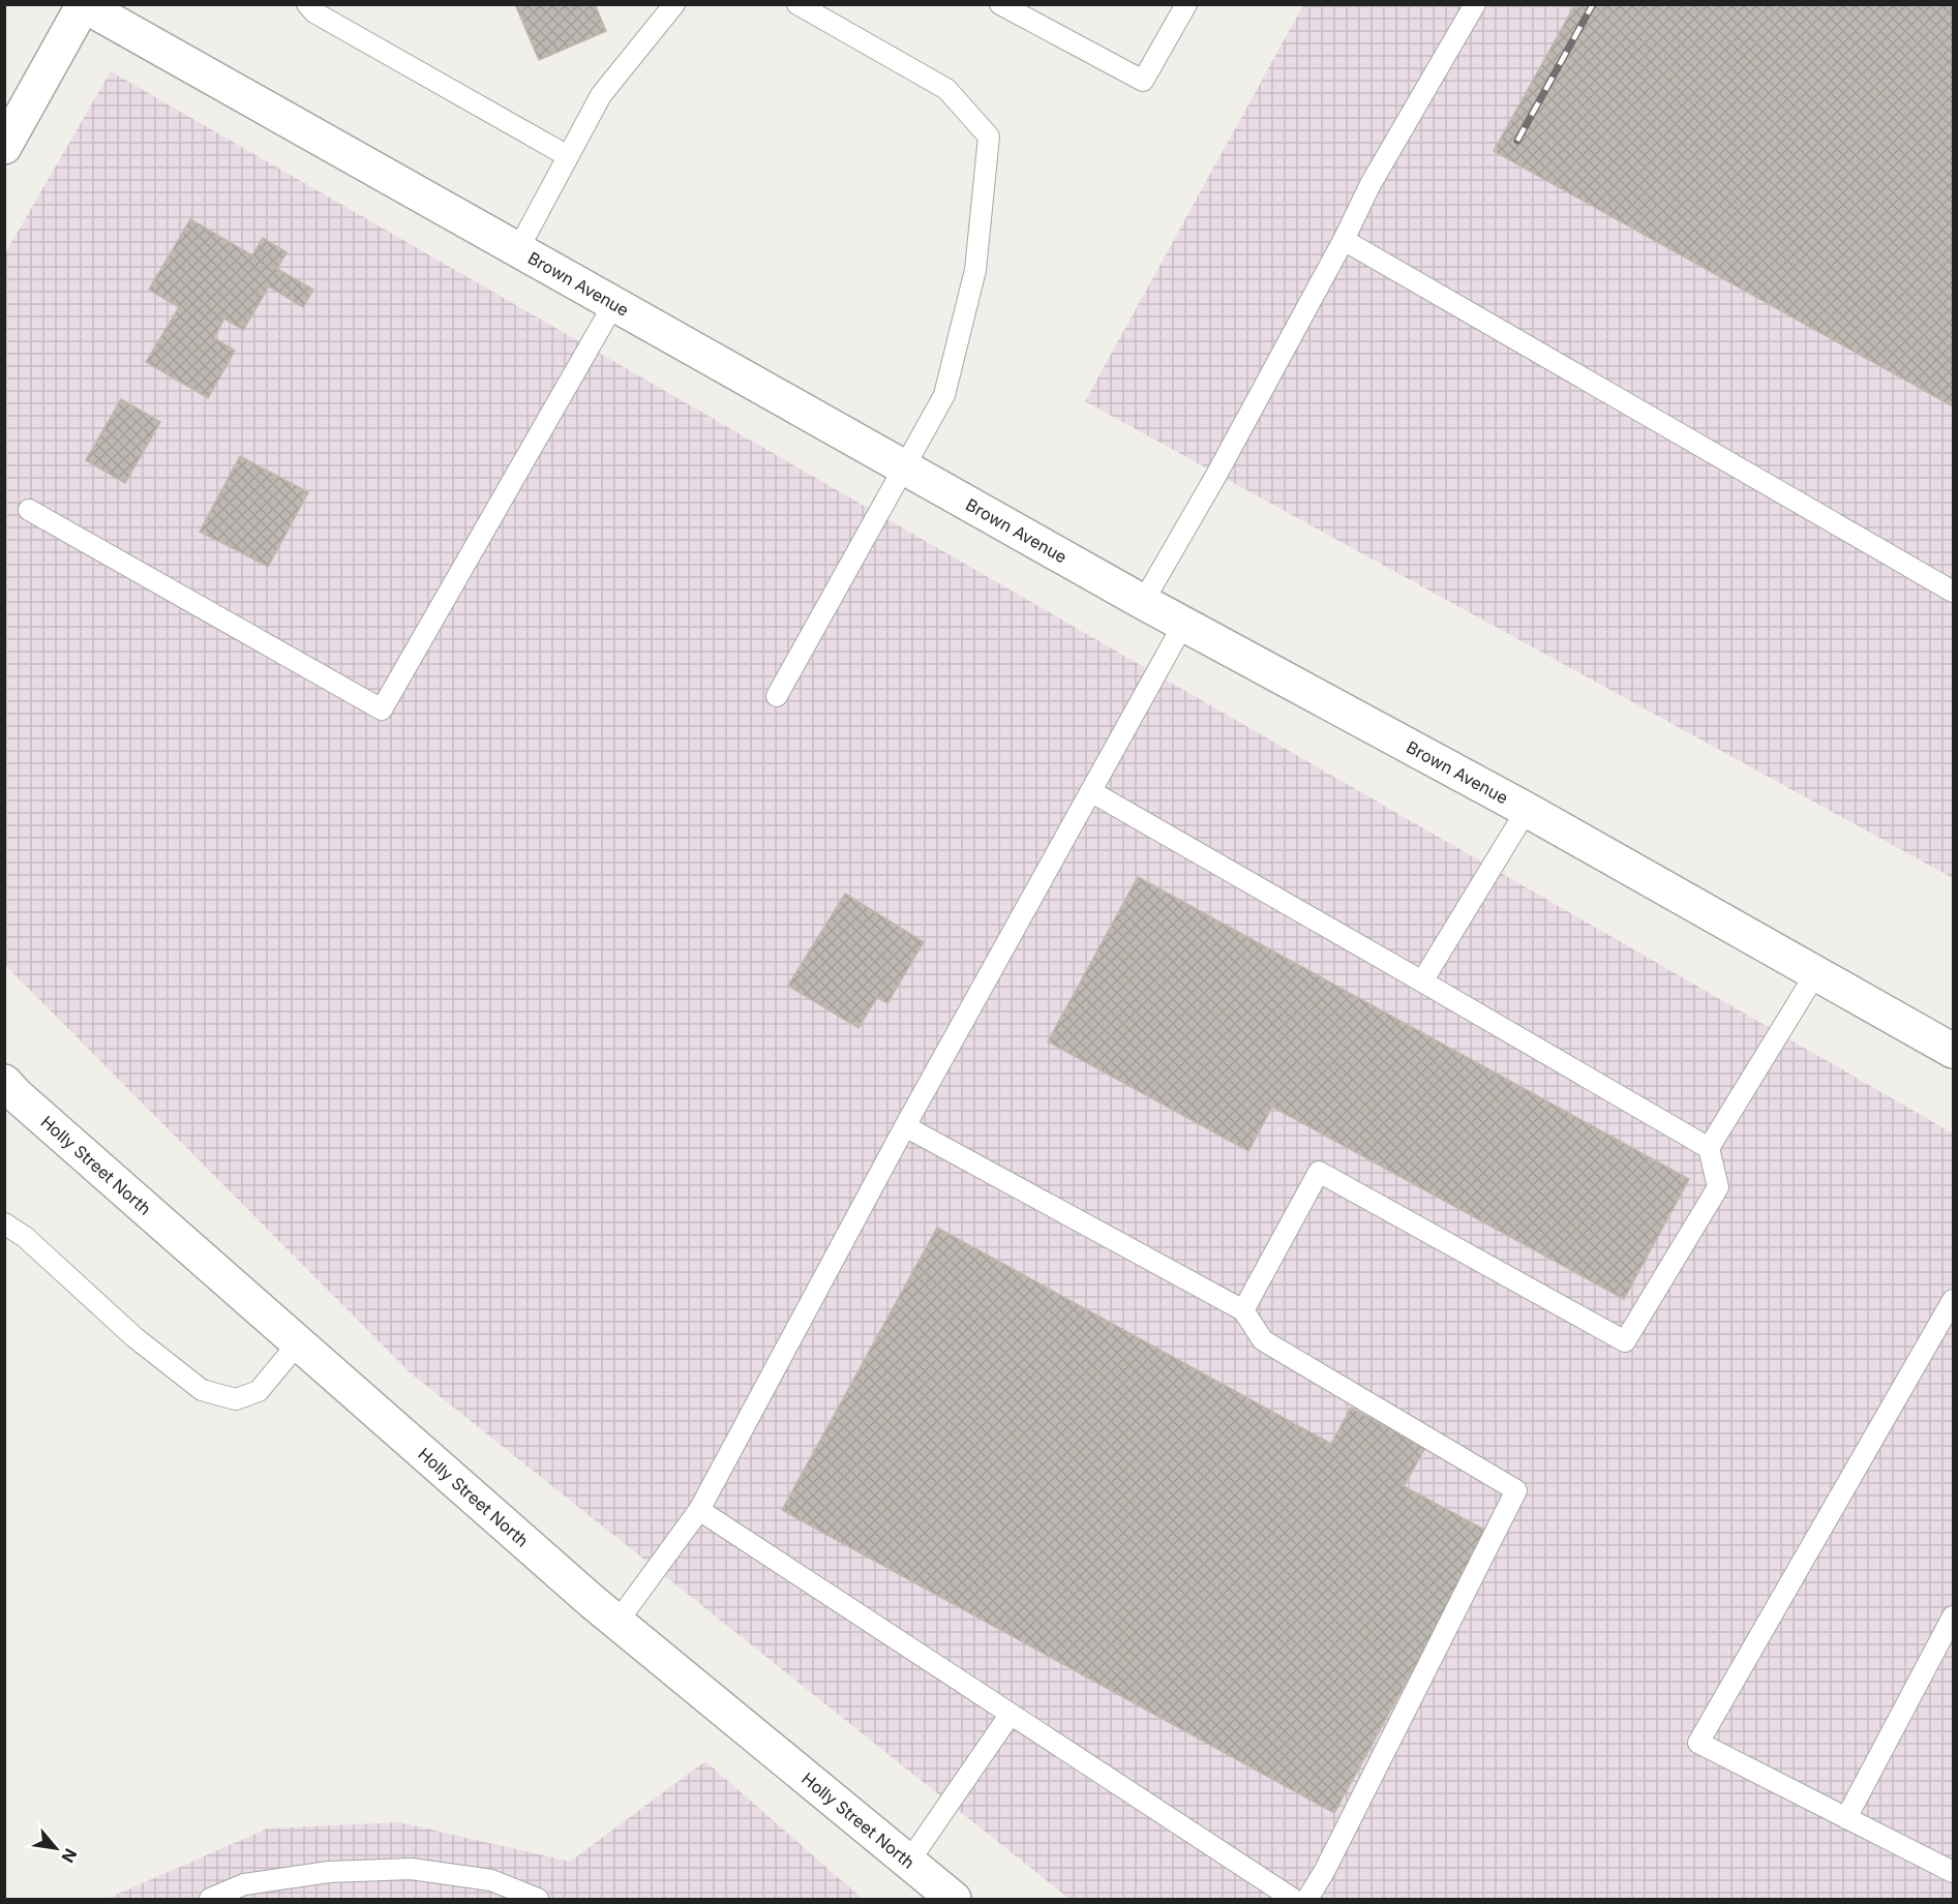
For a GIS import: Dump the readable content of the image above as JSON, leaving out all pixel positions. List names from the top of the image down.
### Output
{
  "streets": {
    "street": ["Brown Avenue", "Holly Street North"]
  },
  "north": "bottom right"
}
